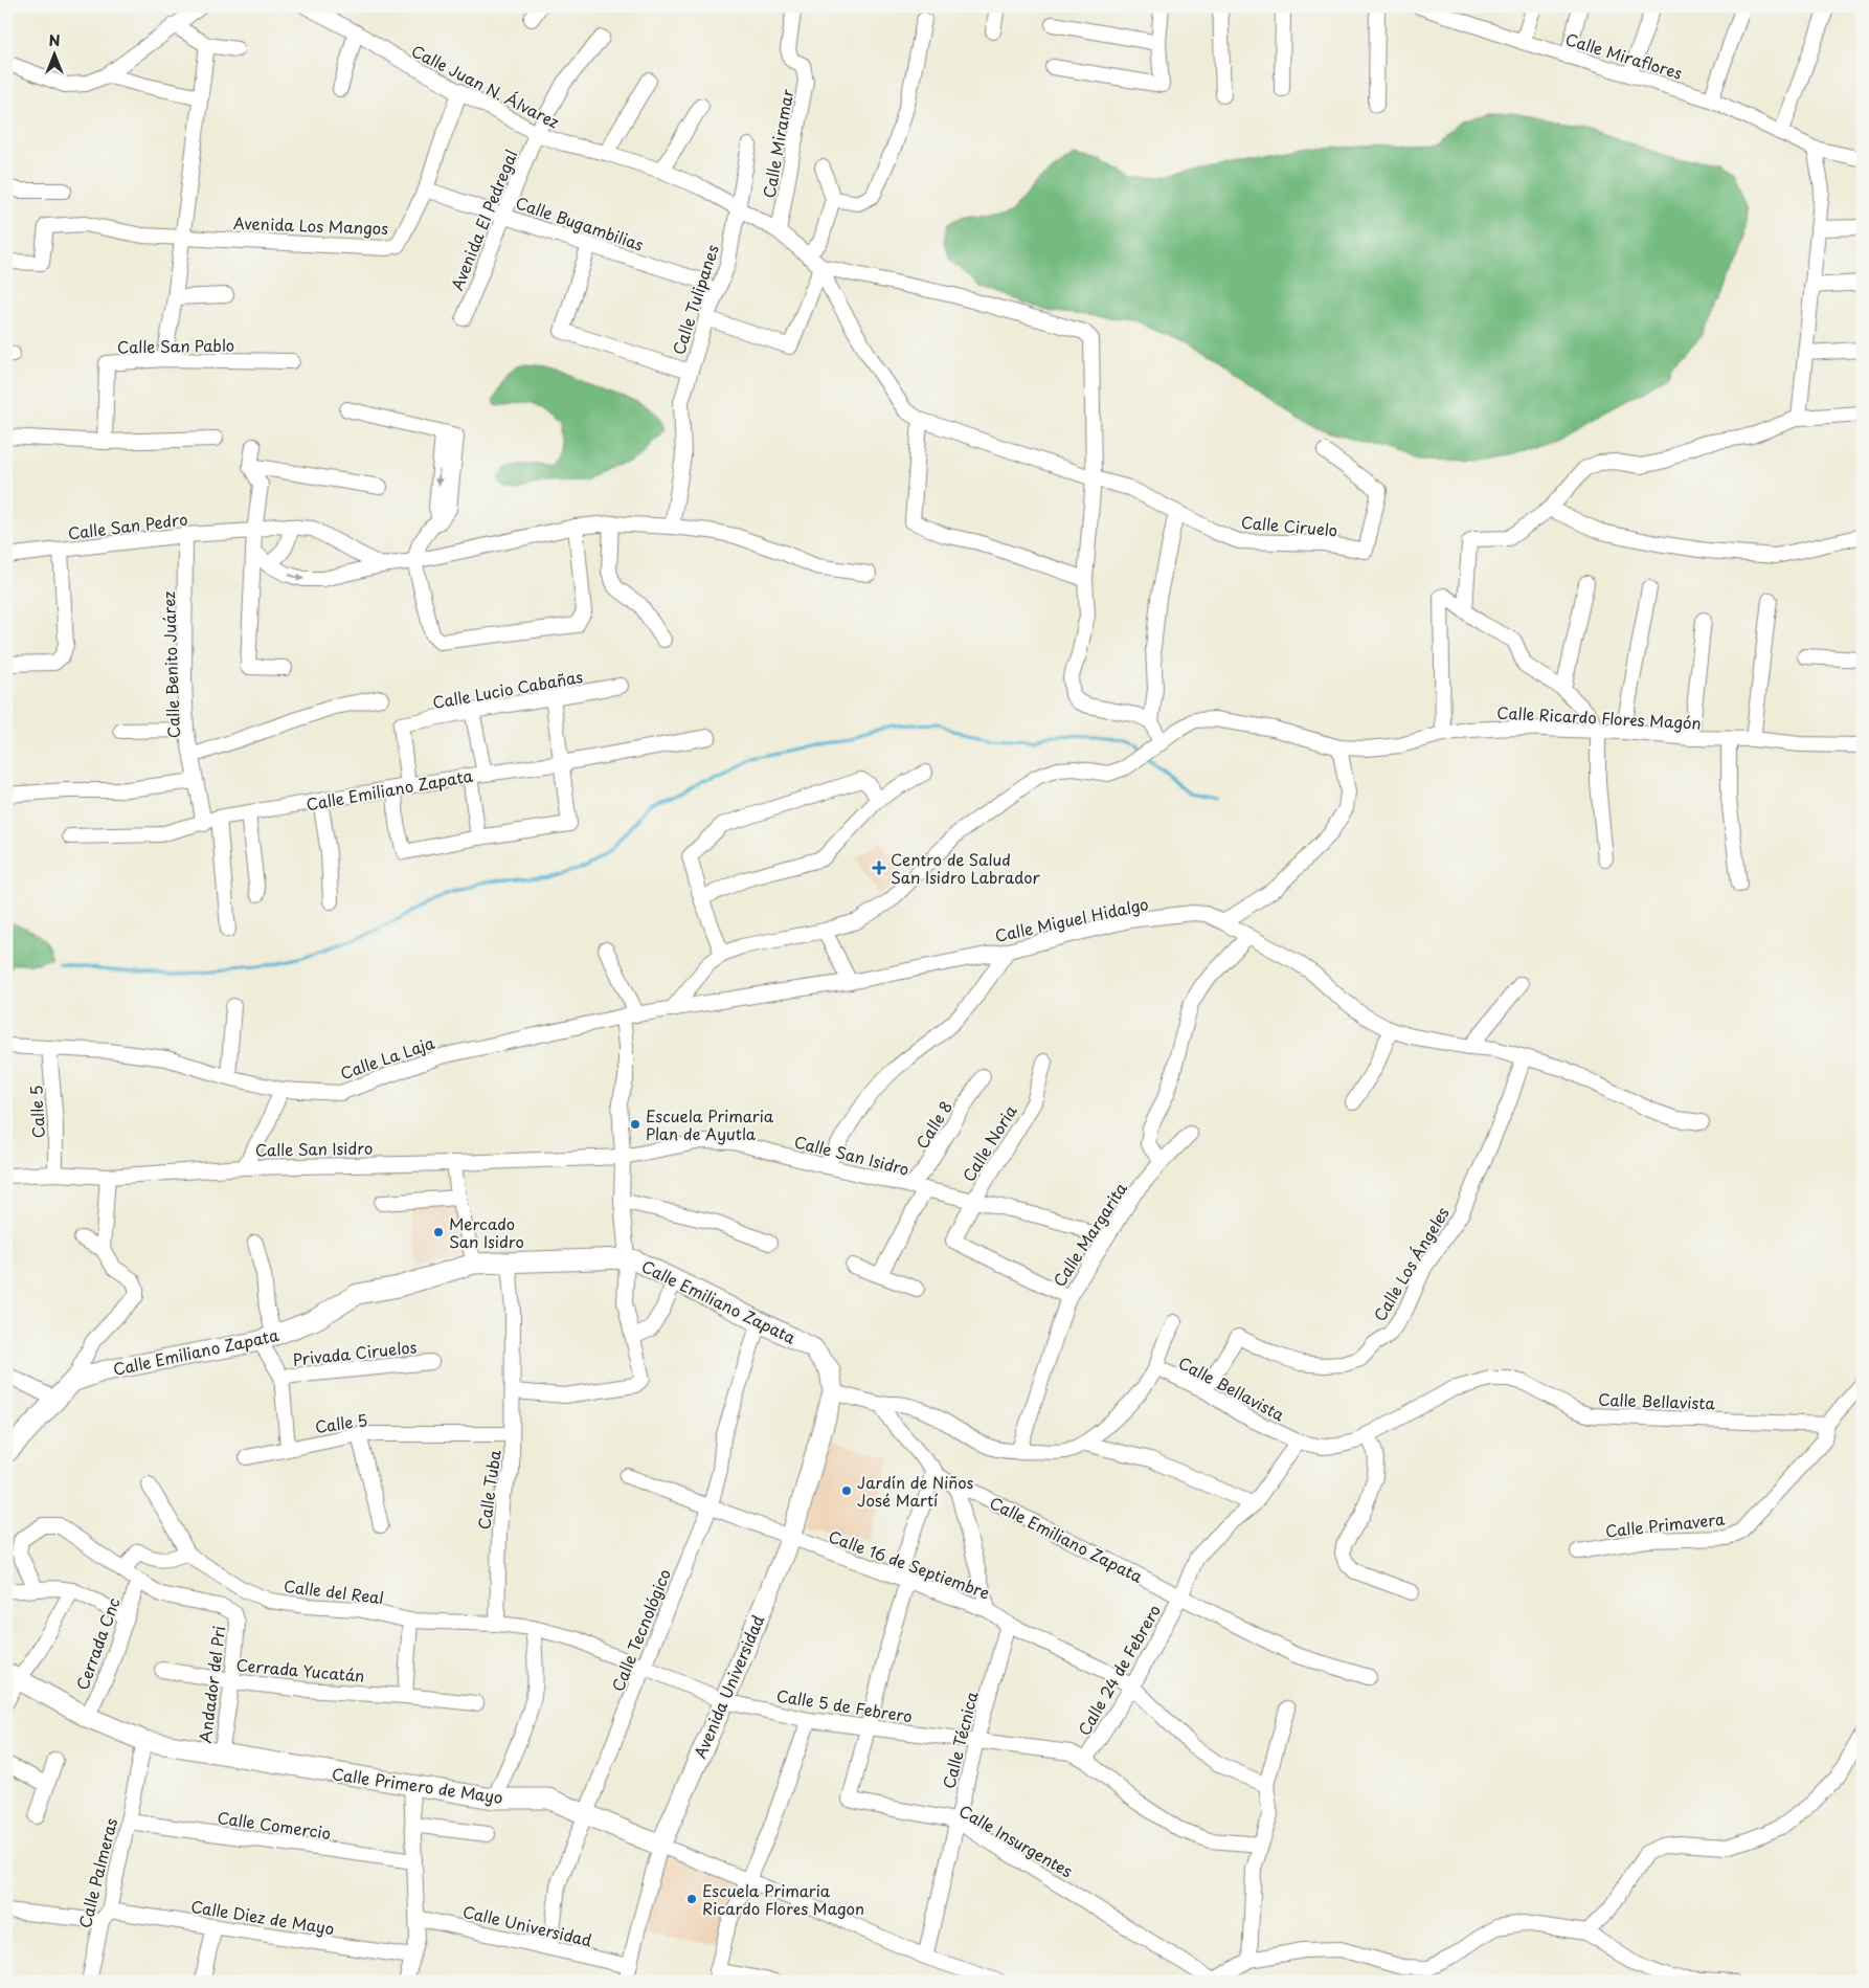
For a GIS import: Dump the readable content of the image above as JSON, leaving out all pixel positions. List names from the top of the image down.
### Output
{
  "streets": {
    "street": [
      "Calle Miraflores",
      "Calle Juan N. Álvarez",
      "Calle Miramar",
      "Avenida El Pedregal",
      "Calle Bugambilias",
      "Avenida Los Mangos",
      "Calle Tulipanes",
      "Calle San Pablo",
      "Calle San Pedro",
      "Calle Ciruelo",
      "Calle Benito Juárez",
      "Calle Lucio Cabañas",
      "Calle Ricardo Flores Magón",
      "Calle Emiliano Zapata",
      "Calle Miguel Hidalgo",
      "Calle La Laja",
      "Calle 5",
      "Calle 8",
      "Calle Noria",
      "Calle San Isidro",
      "Calle Margarita",
      "Calle Los Ángeles",
      "Privada Ciruelos",
      "Calle Bellavista",
      "Calle Tuba",
      "Calle Primavera",
      "Calle 16 de Septiembre",
      "Calle del Real",
      "Calle Tecnológico",
      "Cerrada Cnc",
      "Cerrada Yucatán",
      "Calle 24 de Febrero",
      "Andador del Pri",
      "Avenida Universidad",
      "Calle 5 de Febrero",
      "Calle Técnica",
      "Calle Primero de Mayo",
      "Calle Comercio",
      "Calle Insurgentes",
      "Calle Palmeras",
      "Calle Diez de Mayo",
      "Calle Universidad"
    ]
  },
  "crossings": [
    ["Calle Juan N. Álvarez", "Calle Miramar"],
    ["Calle Juan N. Álvarez", "Avenida El Pedregal"],
    ["Calle Juan N. Álvarez", "Avenida Los Mangos"],
    ["Calle Juan N. Álvarez", "Calle Tulipanes"],
    ["Avenida El Pedregal", "Calle Bugambilias"],
    ["Calle Bugambilias", "Avenida Los Mangos"],
    ["Calle Bugambilias", "Calle Tulipanes"],
    ["Calle San Pedro", "Calle Benito Juárez"],
    ["Calle Benito Juárez", "Calle Emiliano Zapata"],
    ["Calle Lucio Cabañas", "Calle Emiliano Zapata"],
    ["Calle Emiliano Zapata", "Calle Bellavista"],
    ["Calle Emiliano Zapata", "Calle Tuba"],
    ["Calle Emiliano Zapata", "Calle Tecnológico"],
    ["Calle Emiliano Zapata", "Calle 24 de Febrero"],
    ["Calle Emiliano Zapata", "Avenida Universidad"],
    ["Calle Emiliano Zapata", "Calle Insurgentes"],
    ["Calle Miguel Hidalgo", "Calle La Laja"],
    ["Calle Miguel Hidalgo", "Calle Los Ángeles"],
    ["Calle La Laja", "Calle 5"],
    ["Calle 5", "Calle San Isidro"],
    ["Calle 5", "Calle Tuba"],
    ["Calle 8", "Calle San Isidro"],
    ["Calle Noria", "Calle San Isidro"],
    ["Calle Noria", "Calle Margarita"],
    ["Calle San Isidro", "Calle Margarita"],
    ["Calle Margarita", "Calle Bellavista"],
    ["Calle Los Ángeles", "Calle Bellavista"],
    ["Calle Bellavista", "Calle Primavera"],
    ["Calle Tuba", "Calle 5 de Febrero"],
    ["Calle 16 de Septiembre", "Calle Tecnológico"],
    ["Calle 16 de Septiembre", "Calle 24 de Febrero"],
    ["Calle 16 de Septiembre", "Avenida Universidad"],
    ["Calle 16 de Septiembre", "Calle Técnica"],
    ["Calle 16 de Septiembre", "Calle Insurgentes"],
    ["Calle del Real", "Calle 5 de Febrero"],
    ["Calle Tecnológico", "Calle 5 de Febrero"],
    ["Calle Tecnológico", "Calle Primero de Mayo"],
    ["Calle Tecnológico", "Calle Universidad"],
    ["Cerrada Cnc", "Andador del Pri"],
    ["Cerrada Cnc", "Calle Primero de Mayo"],
    ["Cerrada Yucatán", "Andador del Pri"],
    ["Calle 24 de Febrero", "Calle 5 de Febrero"],
    ["Andador del Pri", "Calle Primero de Mayo"],
    ["Avenida Universidad", "Calle 5 de Febrero"],
    ["Avenida Universidad", "Calle Primero de Mayo"],
    ["Avenida Universidad", "Calle Universidad"],
    ["Calle 5 de Febrero", "Calle Técnica"],
    ["Calle 5 de Febrero", "Calle Insurgentes"],
    ["Calle Técnica", "Calle Primero de Mayo"],
    ["Calle Técnica", "Calle Insurgentes"],
    ["Calle Primero de Mayo", "Calle Palmeras"],
    ["Calle Comercio", "Calle Palmeras"],
    ["Calle Palmeras", "Calle Diez de Mayo"]
  ],
  "places": {
    "health": ["Centro de Salud San Isidro Labrador"],
    "other": [
      "Escuela Primaria Plan de Ayutla",
      "Mercado San Isidro",
      "Jardín de Niños José Martí",
      "Escuela Primaria Ricardo Flores Magon"
    ]
  },
  "north": "top"
}
